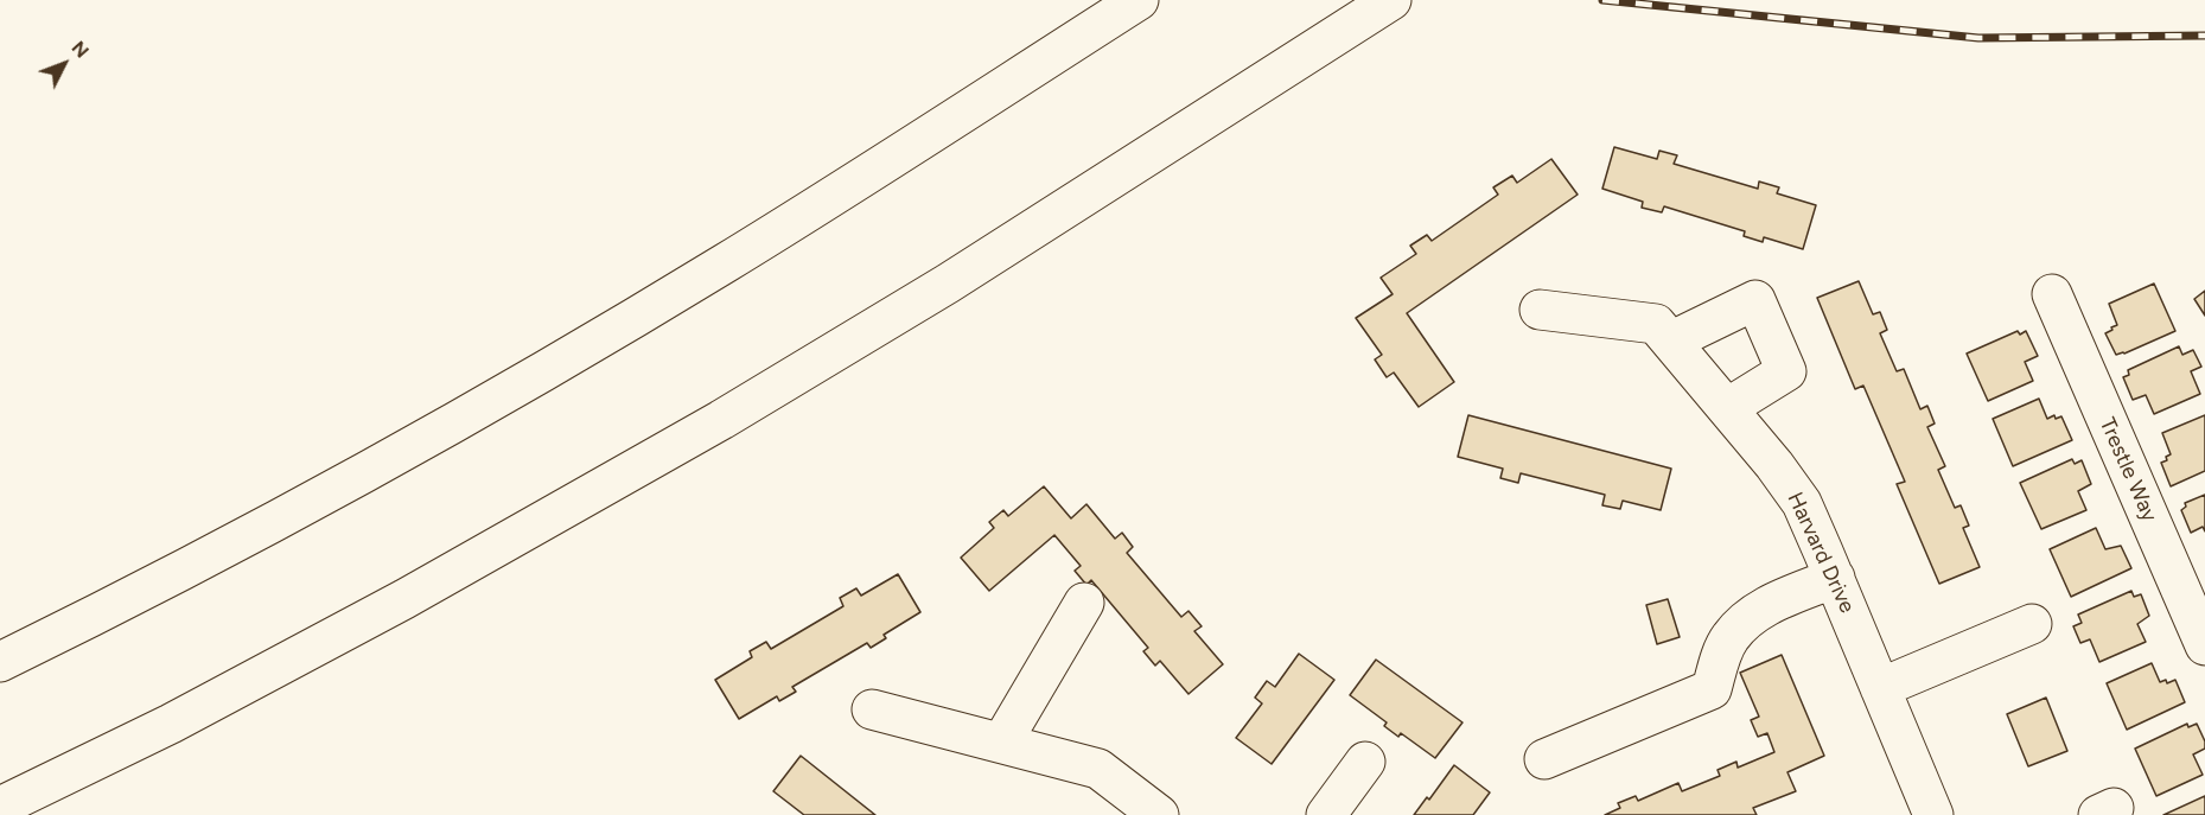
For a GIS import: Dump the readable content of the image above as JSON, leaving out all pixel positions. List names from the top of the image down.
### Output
{
  "streets": {
    "main road": ["Trestle Way", "Harvard Drive"]
  },
  "north": "top right"
}
